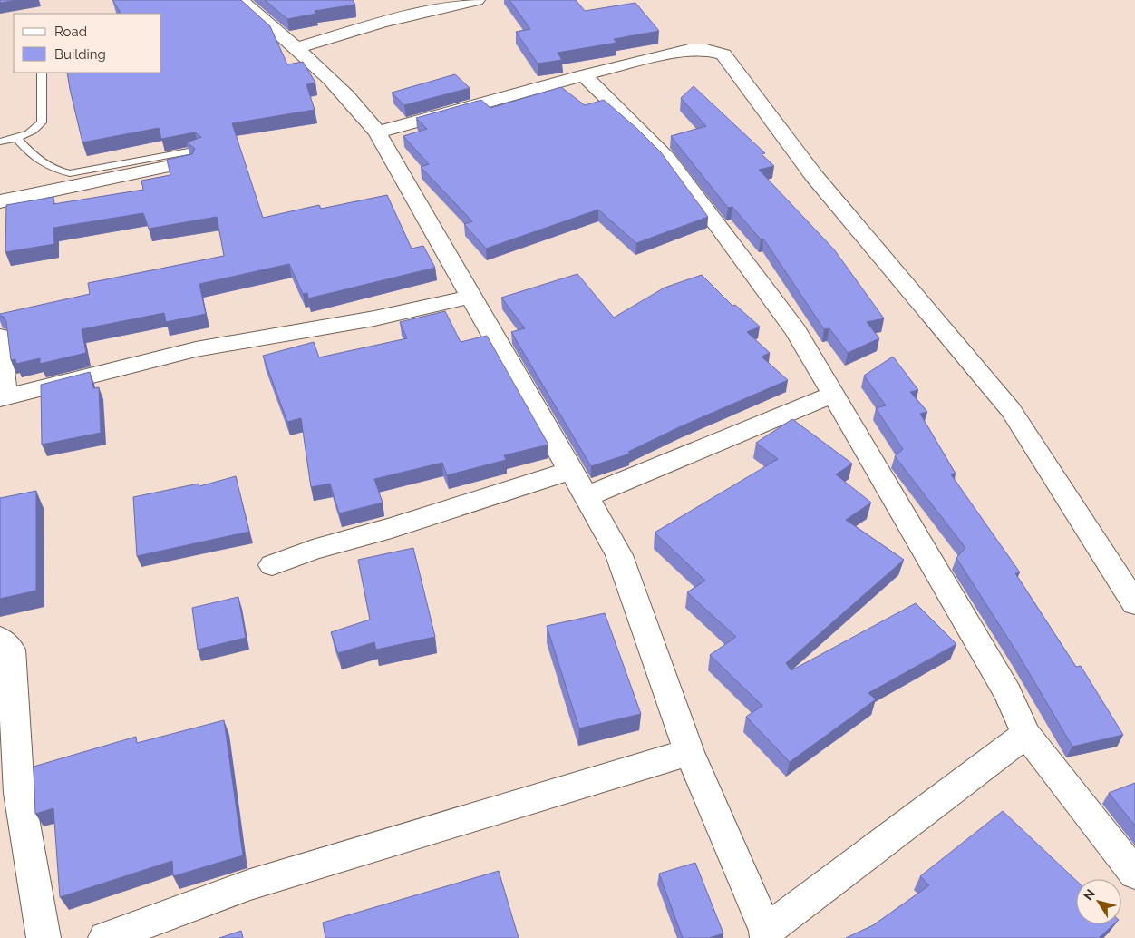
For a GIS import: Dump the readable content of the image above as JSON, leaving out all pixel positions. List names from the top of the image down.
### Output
{
  "legend": ["Road", "Building"],
  "north": "top left"
}
